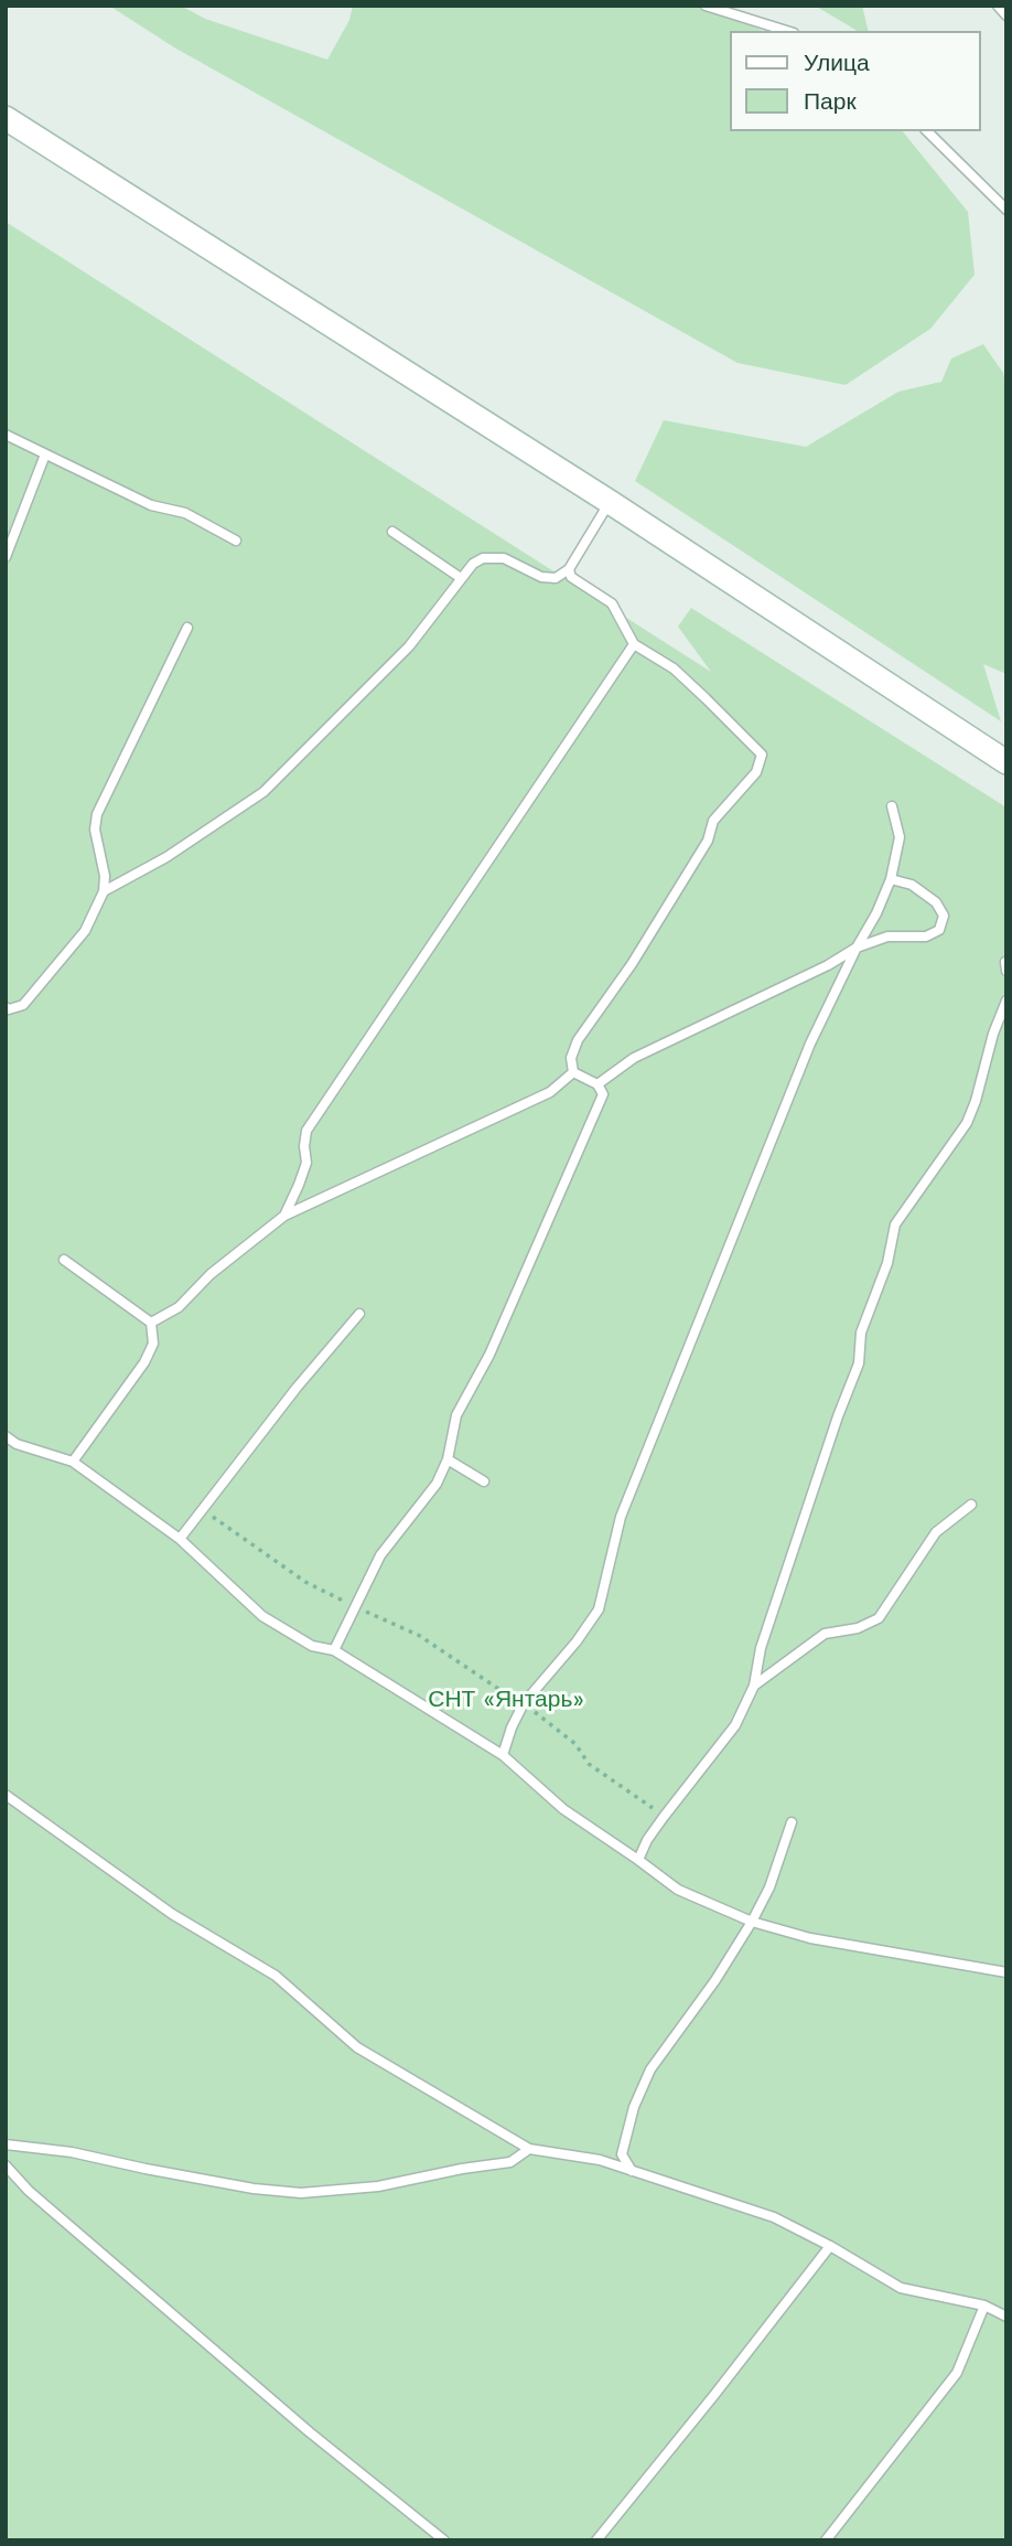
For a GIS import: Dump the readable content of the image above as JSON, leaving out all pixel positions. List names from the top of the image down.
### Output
{
  "parks": ["СНТ «Янтарь»"],
  "legend": ["Улица", "Парк"]
}
